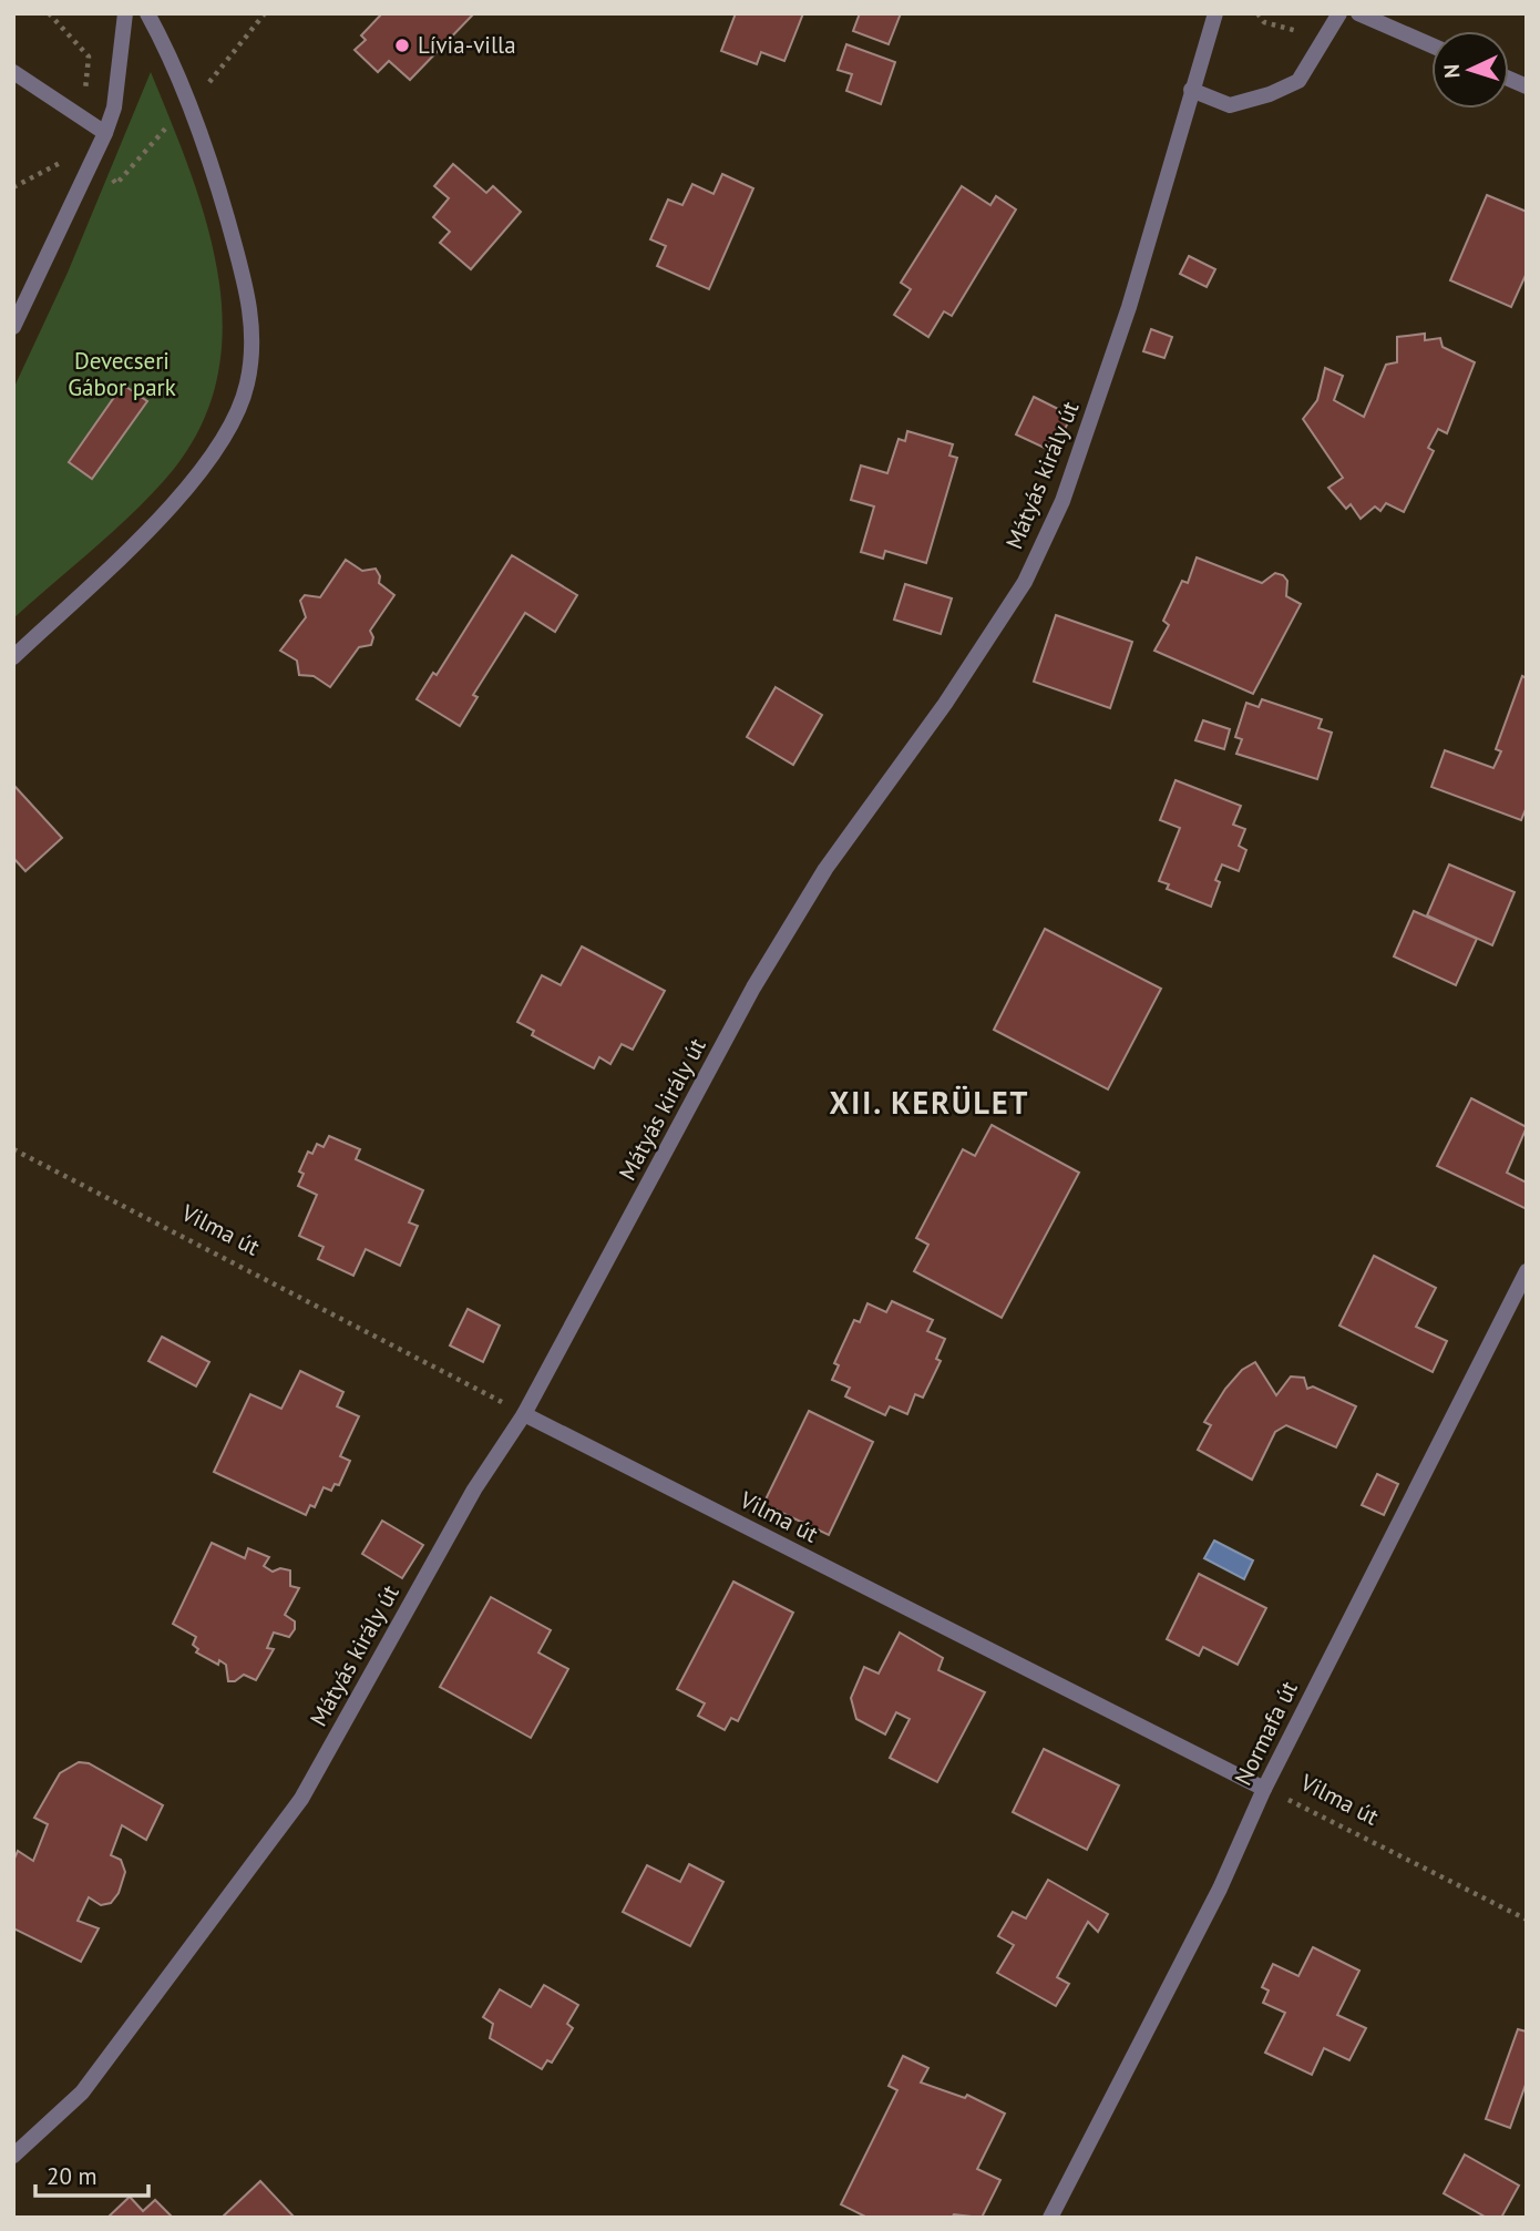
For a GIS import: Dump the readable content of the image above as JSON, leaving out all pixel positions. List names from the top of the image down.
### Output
{
  "streets": {
    "street": ["Mátyás király út", "Vilma út", "Normafa út"]
  },
  "crossings": [
    ["Mátyás király út", "Vilma út"],
    ["Vilma út", "Normafa út"]
  ],
  "districts": ["XII. KERÜLET"],
  "parks": ["Devecseri Gábor park"],
  "places": ["Lívia-villa"],
  "scale_bar": "20 m",
  "north": "left"
}
